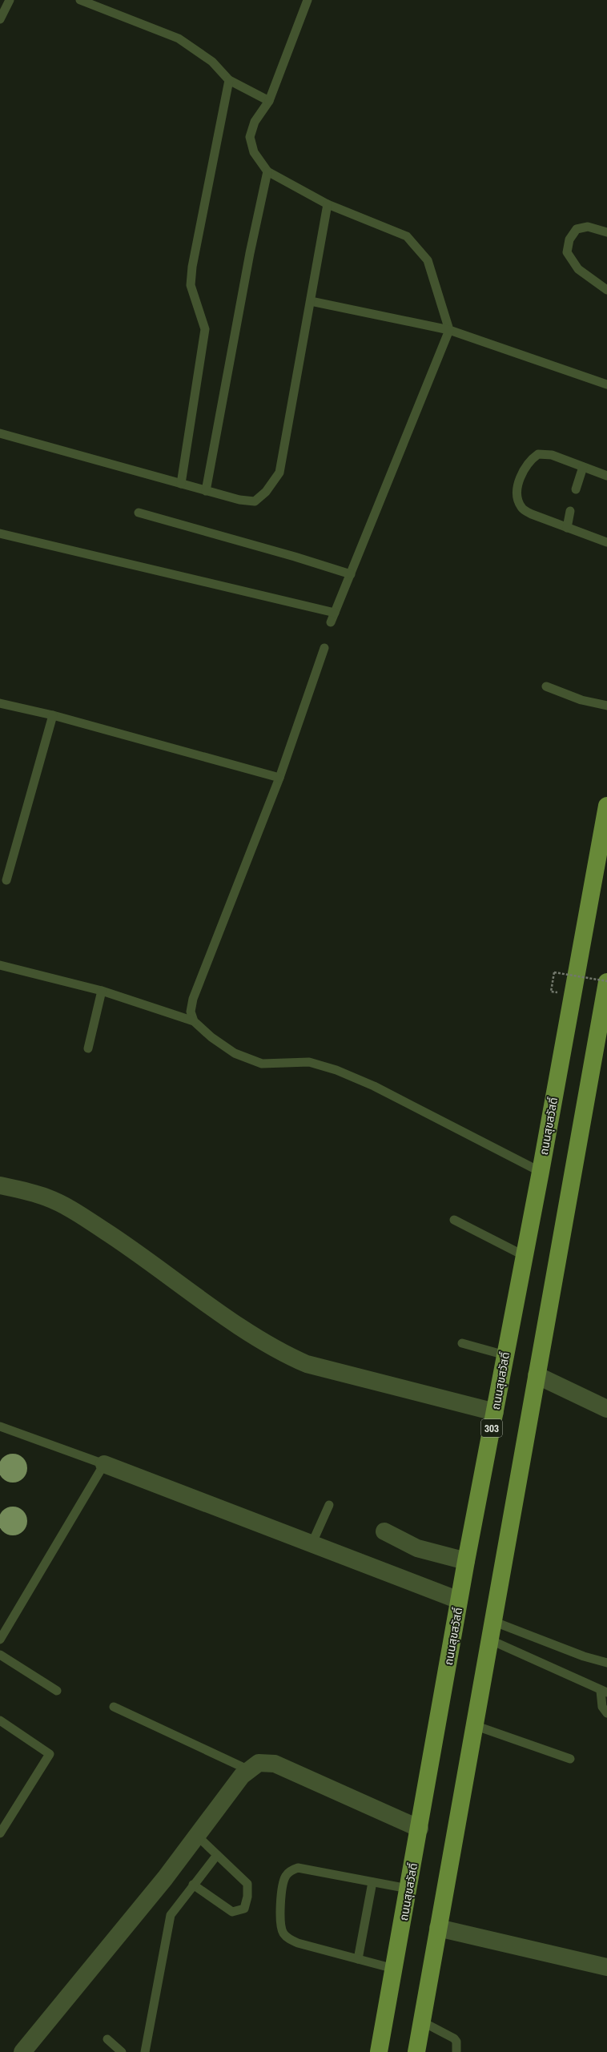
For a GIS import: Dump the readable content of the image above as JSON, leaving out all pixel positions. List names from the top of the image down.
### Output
{
  "streets": {
    "main road": ["ถนนสุขสวัสดิ์", "303"]
  }
}
